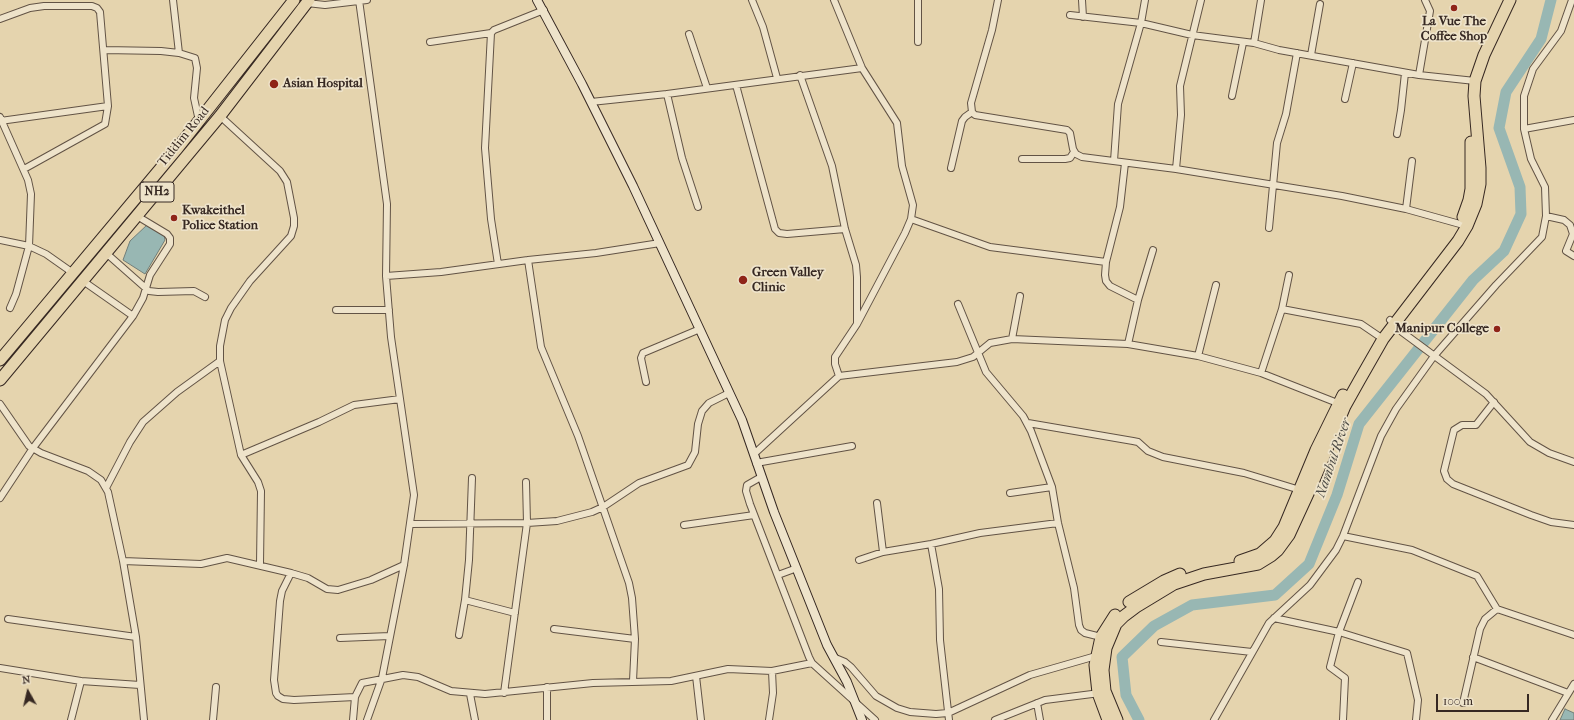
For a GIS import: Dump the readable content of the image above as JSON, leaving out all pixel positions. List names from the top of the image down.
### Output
{
  "streets": {
    "highway": ["Tiddim Road", "NH2"]
  },
  "water": ["Nambul River"],
  "places": [
    "La Vue The Coffee Shop",
    "Asian Hospital",
    "Kwakeithel Police Station",
    "Green Valley Clinic",
    "Manipur College"
  ],
  "scale_bar": "100 m",
  "north": "top"
}
